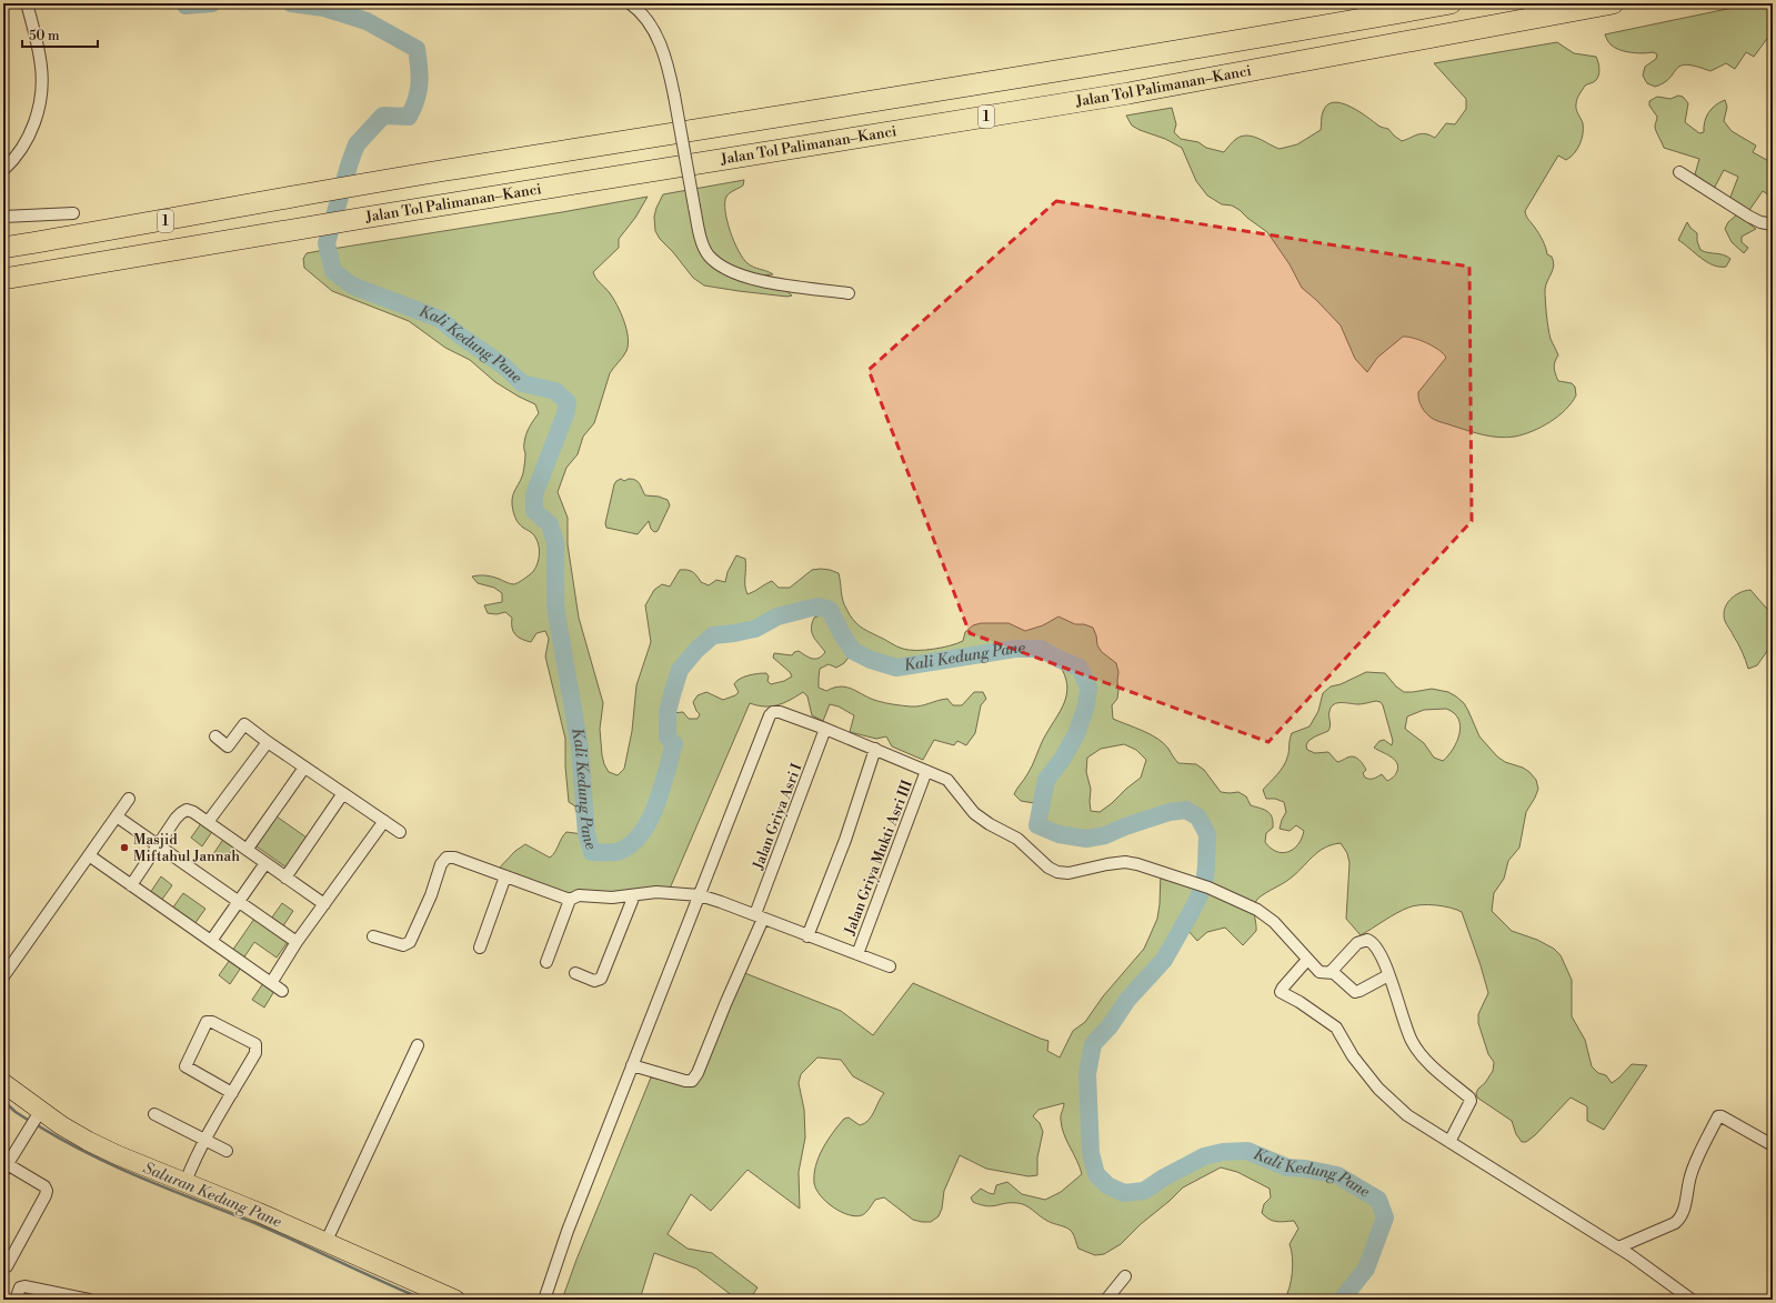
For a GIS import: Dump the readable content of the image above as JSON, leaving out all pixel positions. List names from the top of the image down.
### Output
{
  "streets": {
    "highway": ["Jalan Tol Palimanan–Kanci", "1"],
    "street": ["Jalan Griya Asri I", "Jalan Griya Mukti Asri III"]
  },
  "water": ["Kali Kedung Pane", "Saluran Kedung Pane"],
  "places": ["Masjid Miftahul Jannah"],
  "scale_bar": "50 m"
}
